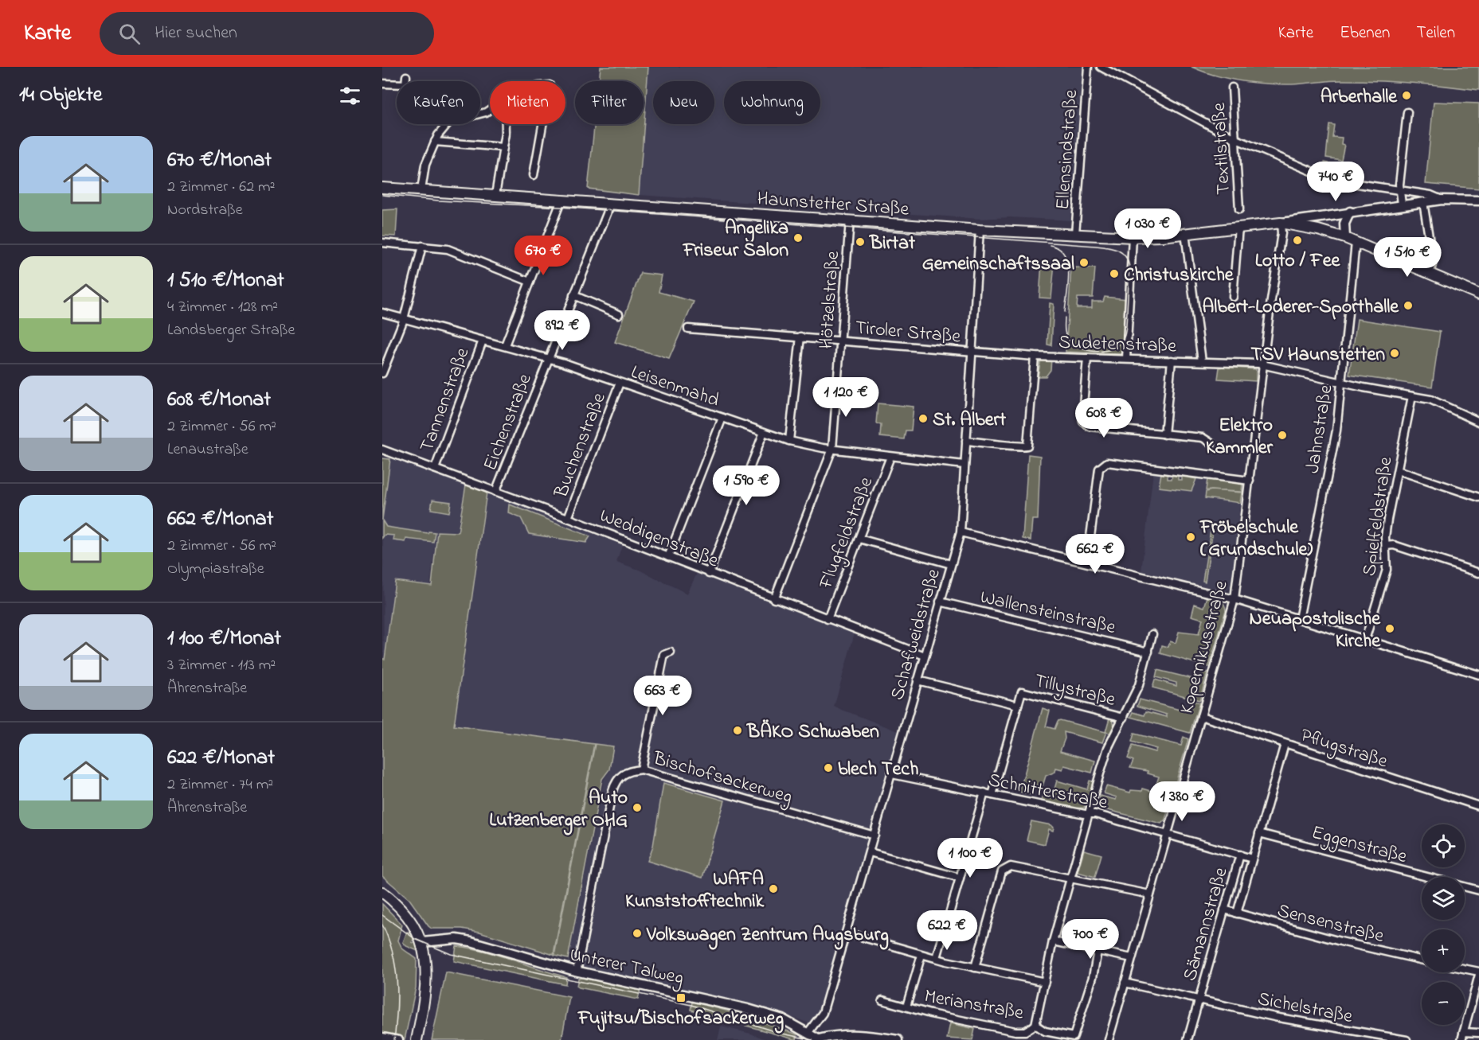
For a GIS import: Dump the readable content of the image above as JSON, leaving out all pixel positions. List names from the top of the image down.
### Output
{
  "streets": {
    "main road": ["Haunstetter Straße"],
    "street": [
      "Textilstraße",
      "Ellensindstraße",
      "Hötzelstraße",
      "Tiroler Straße",
      "Sudetenstraße",
      "Leisenmahd",
      "Tannenstraße",
      "Eichenstraße",
      "Jahnstraße",
      "Buchenstraße",
      "Spielfeldstraße",
      "Flugfeldstraße",
      "Weddigenstraße",
      "Wallensteinstraße",
      "Schafweidstraße",
      "Kopernikusstraße",
      "Tillystraße",
      "Pflugstraße",
      "Bischofsackerweg",
      "Schnitterstraße",
      "Eggenstraße",
      "Sensenstraße",
      "Sämannstraße",
      "Unterer Talweg",
      "Merianstraße",
      "Sichelstraße"
    ]
  },
  "crossings": [
    ["Ellensindstraße", "Haunstetter Straße"],
    ["Haunstetter Straße", "Hötzelstraße"],
    ["Haunstetter Straße", "Eichenstraße"],
    ["Haunstetter Straße", "Jahnstraße"],
    ["Haunstetter Straße", "Schafweidstraße"],
    ["Haunstetter Straße", "Kopernikusstraße"],
    ["Hötzelstraße", "Tiroler Straße"],
    ["Hötzelstraße", "Leisenmahd"],
    ["Hötzelstraße", "Weddigenstraße"],
    ["Tiroler Straße", "Sudetenstraße"],
    ["Tiroler Straße", "Schafweidstraße"],
    ["Sudetenstraße", "Jahnstraße"],
    ["Sudetenstraße", "Spielfeldstraße"],
    ["Sudetenstraße", "Schafweidstraße"],
    ["Sudetenstraße", "Kopernikusstraße"],
    ["Leisenmahd", "Tannenstraße"],
    ["Leisenmahd", "Eichenstraße"],
    ["Leisenmahd", "Buchenstraße"],
    ["Leisenmahd", "Flugfeldstraße"],
    ["Leisenmahd", "Schafweidstraße"],
    ["Tannenstraße", "Weddigenstraße"],
    ["Eichenstraße", "Weddigenstraße"],
    ["Buchenstraße", "Weddigenstraße"],
    ["Flugfeldstraße", "Weddigenstraße"],
    ["Weddigenstraße", "Schafweidstraße"],
    ["Wallensteinstraße", "Schafweidstraße"],
    ["Wallensteinstraße", "Merianstraße"],
    ["Schafweidstraße", "Tillystraße"],
    ["Schafweidstraße", "Bischofsackerweg"],
    ["Schafweidstraße", "Schnitterstraße"],
    ["Schafweidstraße", "Unterer Talweg"],
    ["Kopernikusstraße", "Pflugstraße"],
    ["Kopernikusstraße", "Schnitterstraße"],
    ["Kopernikusstraße", "Sämannstraße"],
    ["Tillystraße", "Merianstraße"],
    ["Pflugstraße", "Sämannstraße"],
    ["Bischofsackerweg", "Unterer Talweg"],
    ["Schnitterstraße", "Sämannstraße"],
    ["Schnitterstraße", "Merianstraße"],
    ["Eggenstraße", "Sämannstraße"],
    ["Sensenstraße", "Sämannstraße"],
    ["Sämannstraße", "Sichelstraße"]
  ],
  "places": {
    "other": [
      "Arberhalle",
      "Angelika Friseur Salon",
      "Lotto / Fee",
      "Birtat",
      "Gemeinschaftssaal",
      "Christuskirche",
      "Albert-Loderer-Sporthalle",
      "TSV Haunstetten",
      "St. Albert",
      "Elektro Kammler",
      "Fröbelschule (Grundschule)",
      "Neuapostolische Kirche",
      "BÄKO Schwaben",
      "blech Tech",
      "Auto Lutzenberger OHG",
      "WAFA Kunststofftechnik",
      "Volkswagen Zentrum Augsburg"
    ],
    "transit": ["Fujitsu/Bischofsackerweg"]
  },
  "page": {
    "header": "Karte",
    "search": "Hier suchen",
    "nav": ["Karte", "Ebenen", "Teilen"],
    "heading": "14 Objekte",
    "chip": [
      "Kaufen",
      "Mieten",
      "Filter",
      "Neu",
      "Wohnung"
    ],
    "list": [
      {
        "name": "670 €/Monat",
        "note": "2 Zimmer · 62 m² · Nordstraße"
      },
      {
        "name": "1 510 €/Monat",
        "note": "4 Zimmer · 128 m² · Landsberger Straße"
      },
      {
        "name": "608 €/Monat",
        "note": "2 Zimmer · 56 m² · Lenaustraße"
      },
      {
        "name": "662 €/Monat",
        "note": "2 Zimmer · 56 m² · Olympiastraße"
      },
      {
        "name": "1 100 €/Monat",
        "note": "3 Zimmer · 113 m² · Ährenstraße"
      },
      {
        "name": "622 €/Monat",
        "note": "2 Zimmer · 74 m² · Ährenstraße"
      }
    ],
    "price": [
      "740 €",
      "1 030 €",
      "670 €",
      "1 510 €",
      "892 €",
      "1 120 €",
      "608 €",
      "1 590 €",
      "662 €",
      "663 €",
      "1 380 €",
      "1 100 €",
      "622 €",
      "700 €"
    ],
    "map_buttons": ["+", "−"]
  }
}
